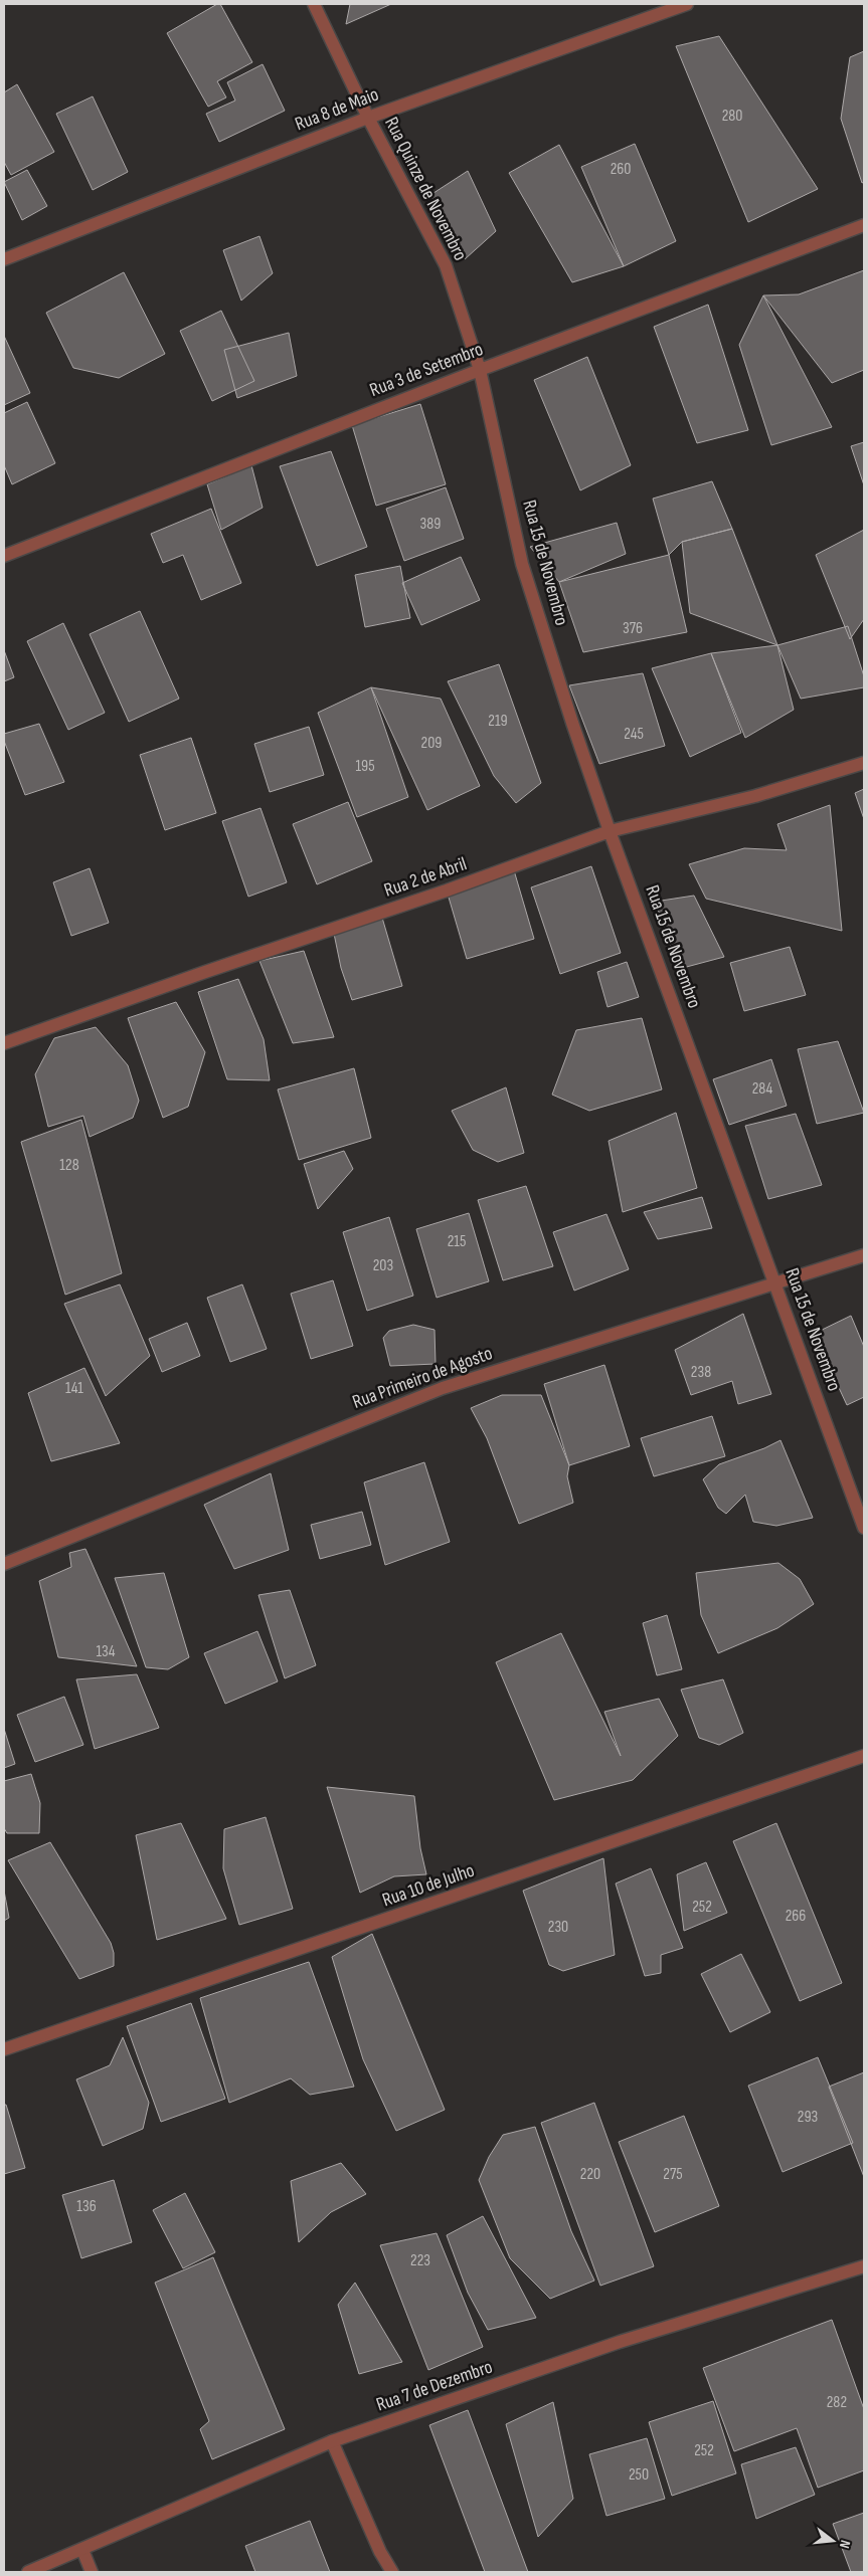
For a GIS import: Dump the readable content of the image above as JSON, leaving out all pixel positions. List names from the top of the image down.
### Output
{
  "streets": {
    "street": [
      "Rua 8 de Maio",
      "Rua Quinze de Novembro",
      "Rua 3 de Setembro",
      "Rua 15 de Novembro",
      "Rua 2 de Abril",
      "Rua Primeiro de Agosto",
      "Rua 10 de Julho",
      "Rua 7 de Dezembro"
    ]
  },
  "crossings": [
    ["Rua 8 de Maio", "Rua Quinze de Novembro"],
    ["Rua Quinze de Novembro", "Rua 3 de Setembro"],
    ["Rua Quinze de Novembro", "Rua 15 de Novembro"],
    ["Rua 3 de Setembro", "Rua 15 de Novembro"],
    ["Rua 15 de Novembro", "Rua 2 de Abril"],
    ["Rua 15 de Novembro", "Rua Primeiro de Agosto"]
  ],
  "house_numbers": [
    "280",
    "260",
    "389",
    "376",
    "219",
    "245",
    "209",
    "195",
    "284",
    "128",
    "215",
    "203",
    "238",
    "141",
    "134",
    "252",
    "266",
    "230",
    "293",
    "220",
    "275",
    "136",
    "223",
    "282",
    "252",
    "250"
  ],
  "north": "right"
}
